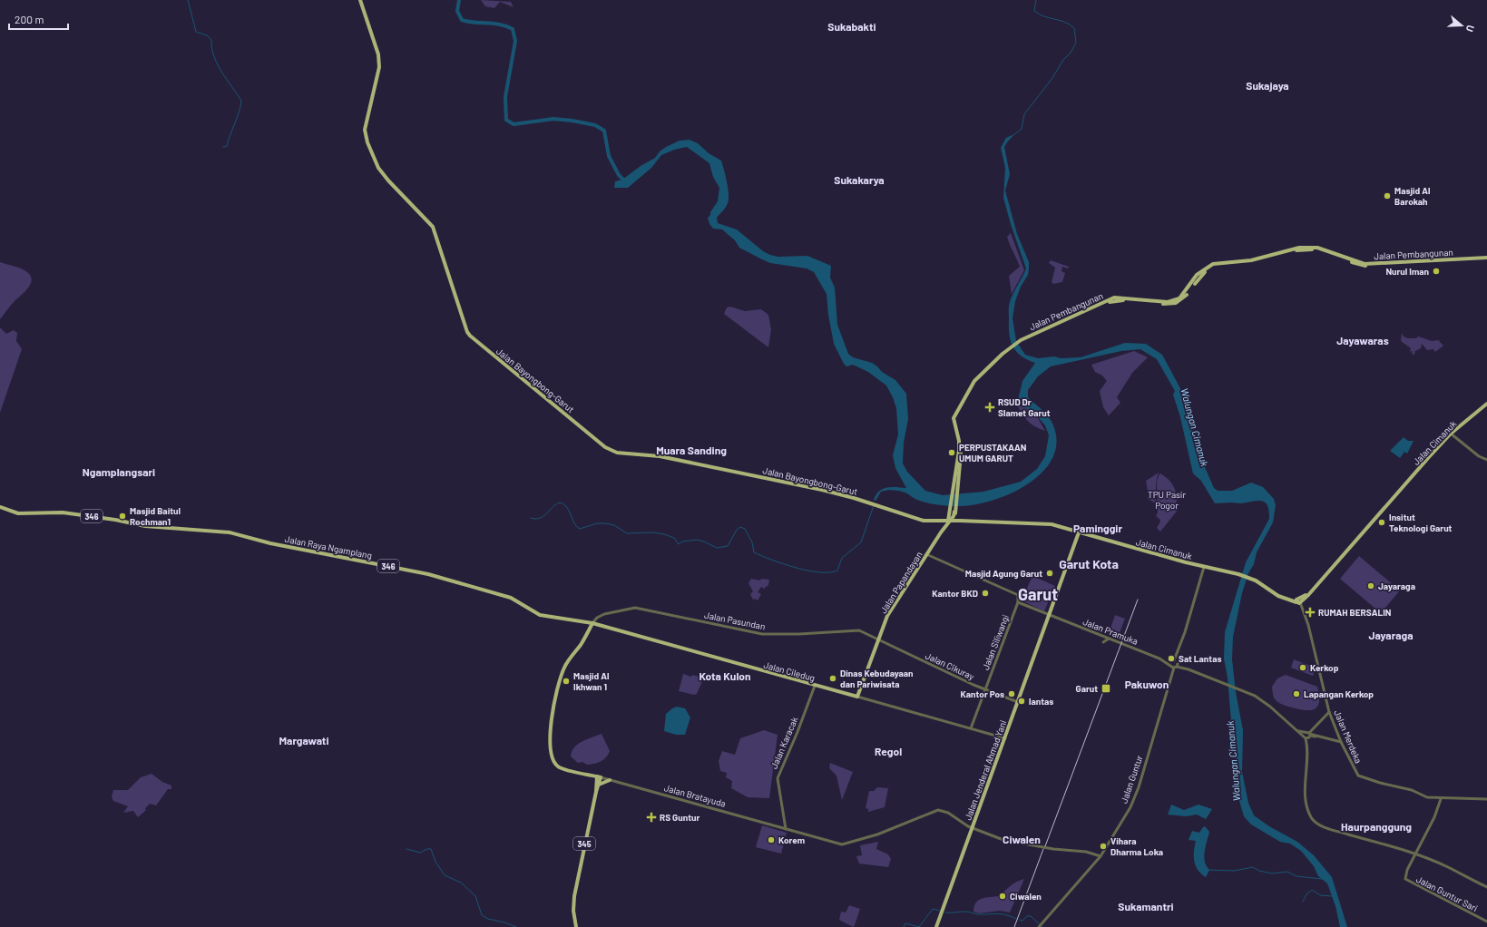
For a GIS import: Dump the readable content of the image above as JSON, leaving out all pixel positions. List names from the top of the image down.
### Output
{
  "streets": {
    "main road": [
      "Jalan Pembangunan",
      "Jalan Bayongbong-Garut",
      "Jalan Cimanuk",
      "346",
      "Jalan Raya Ngamplang",
      "Jalan Papandayan",
      "Jalan Ciledug",
      "Jalan Jenderal Ahmad Yani",
      "Jalan Bratayuda",
      "345"
    ],
    "street": [
      "Jalan Pasundan",
      "Jalan Pramuka",
      "Jalan Siliwangi",
      "Jalan Cikuray",
      "Jalan Merdeka",
      "Jalan Karacak",
      "Jalan Guntur",
      "Jalan Guntur Sari"
    ]
  },
  "crossings": [
    ["Jalan Pembangunan", "Jalan Bayongbong-Garut"],
    ["Jalan Pembangunan", "Jalan Cimanuk"],
    ["Jalan Pembangunan", "Jalan Papandayan"],
    ["Jalan Bayongbong-Garut", "Jalan Cimanuk"],
    ["Jalan Bayongbong-Garut", "Jalan Papandayan"],
    ["Jalan Cimanuk", "Jalan Papandayan"],
    ["Jalan Cimanuk", "Jalan Merdeka"],
    ["Jalan Cimanuk", "Jalan Jenderal Ahmad Yani"],
    ["Jalan Cimanuk", "Jalan Guntur"],
    ["Jalan Raya Ngamplang", "Jalan Pasundan"],
    ["Jalan Raya Ngamplang", "Jalan Ciledug"],
    ["Jalan Raya Ngamplang", "Jalan Bratayuda"],
    ["Jalan Papandayan", "Jalan Pasundan"],
    ["Jalan Papandayan", "Jalan Cikuray"],
    ["Jalan Papandayan", "Jalan Ciledug"],
    ["Jalan Pasundan", "Jalan Cikuray"],
    ["Jalan Pasundan", "Jalan Ciledug"],
    ["Jalan Pasundan", "Jalan Bratayuda"],
    ["Jalan Pramuka", "Jalan Siliwangi"],
    ["Jalan Pramuka", "Jalan Jenderal Ahmad Yani"],
    ["Jalan Pramuka", "Jalan Guntur"],
    ["Jalan Siliwangi", "Jalan Cikuray"],
    ["Jalan Siliwangi", "Jalan Ciledug"],
    ["Jalan Cikuray", "Jalan Jenderal Ahmad Yani"],
    ["Jalan Ciledug", "Jalan Karacak"],
    ["Jalan Ciledug", "Jalan Jenderal Ahmad Yani"],
    ["Jalan Ciledug", "Jalan Bratayuda"],
    ["Jalan Merdeka", "Jalan Guntur Sari"],
    ["Jalan Karacak", "Jalan Bratayuda"],
    ["Jalan Jenderal Ahmad Yani", "Jalan Bratayuda"],
    ["Jalan Guntur", "Jalan Bratayuda"],
    ["Jalan Bratayuda", "345"]
  ],
  "districts": [
    "Sukabakti",
    "Sukajaya",
    "Sukakarya",
    "Jayawaras",
    "Muara Sanding",
    "Ngamplangsari",
    "Paminggir",
    "Garut Kota",
    "Garut",
    "Jayaraga",
    "Kota Kulon",
    "Pakuwon",
    "Margawati",
    "Regol",
    "Haurpanggung",
    "Ciwalen",
    "Sukamantri"
  ],
  "water": ["Walungan Cimanuk"],
  "parks": ["TPU Pasir Pogor"],
  "places": {
    "other": [
      "Masjid Al Barokah",
      "Nurul Iman",
      "PERPUSTAKAAN UMUM GARUT",
      "Masjid Baitul Rochman1",
      "Insitut Teknologi Garut",
      "Masjid Agung Garut",
      "Jayaraga",
      "Kantor BKD",
      "Sat Lantas",
      "Kerkop",
      "Dinas Kebudayaan dan Pariwisata",
      "Masjid Al Ikhwan 1",
      "Kantor Pos",
      "Lapangan Kerkop",
      "lantas",
      "Korem",
      "Vihara Dharma Loka",
      "Ciwalen"
    ],
    "health": ["RSUD Dr Slamet Garut", "RUMAH BERSALIN", "RS Guntur"],
    "transit": ["Garut"]
  },
  "scale_bar": "200 m",
  "north": "right"
}
